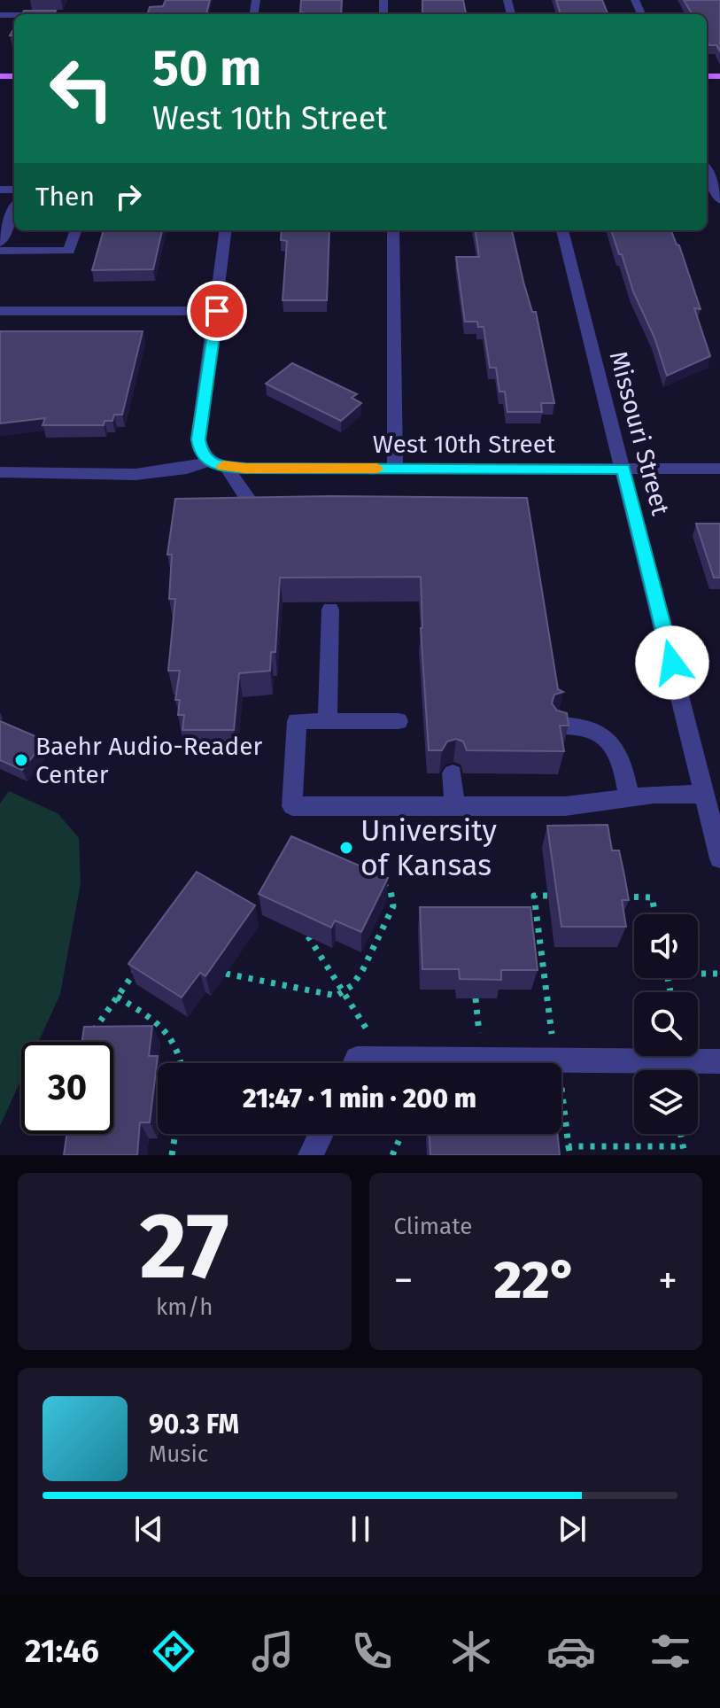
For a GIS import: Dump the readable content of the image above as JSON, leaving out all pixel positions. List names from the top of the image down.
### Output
{
  "streets": {
    "street": ["Missouri Street", "West 10th Street"]
  },
  "crossings": [
    ["Missouri Street", "West 10th Street"]
  ],
  "places": ["Baehr Audio-Reader Center", "University of Kansas"],
  "page": {
    "turn": ["50 m", "West 10th Street"],
    "then": "Then",
    "limit": "30",
    "trip": "21:47 · 1 min · 200 m",
    "tile": [
      ["27", "km/h"],
      "Climate"
    ],
    "heat": ["−", "22°", "+"],
    "song": ["90.3 FM", "Music"],
    "tabs": "21:46"
  }
}
